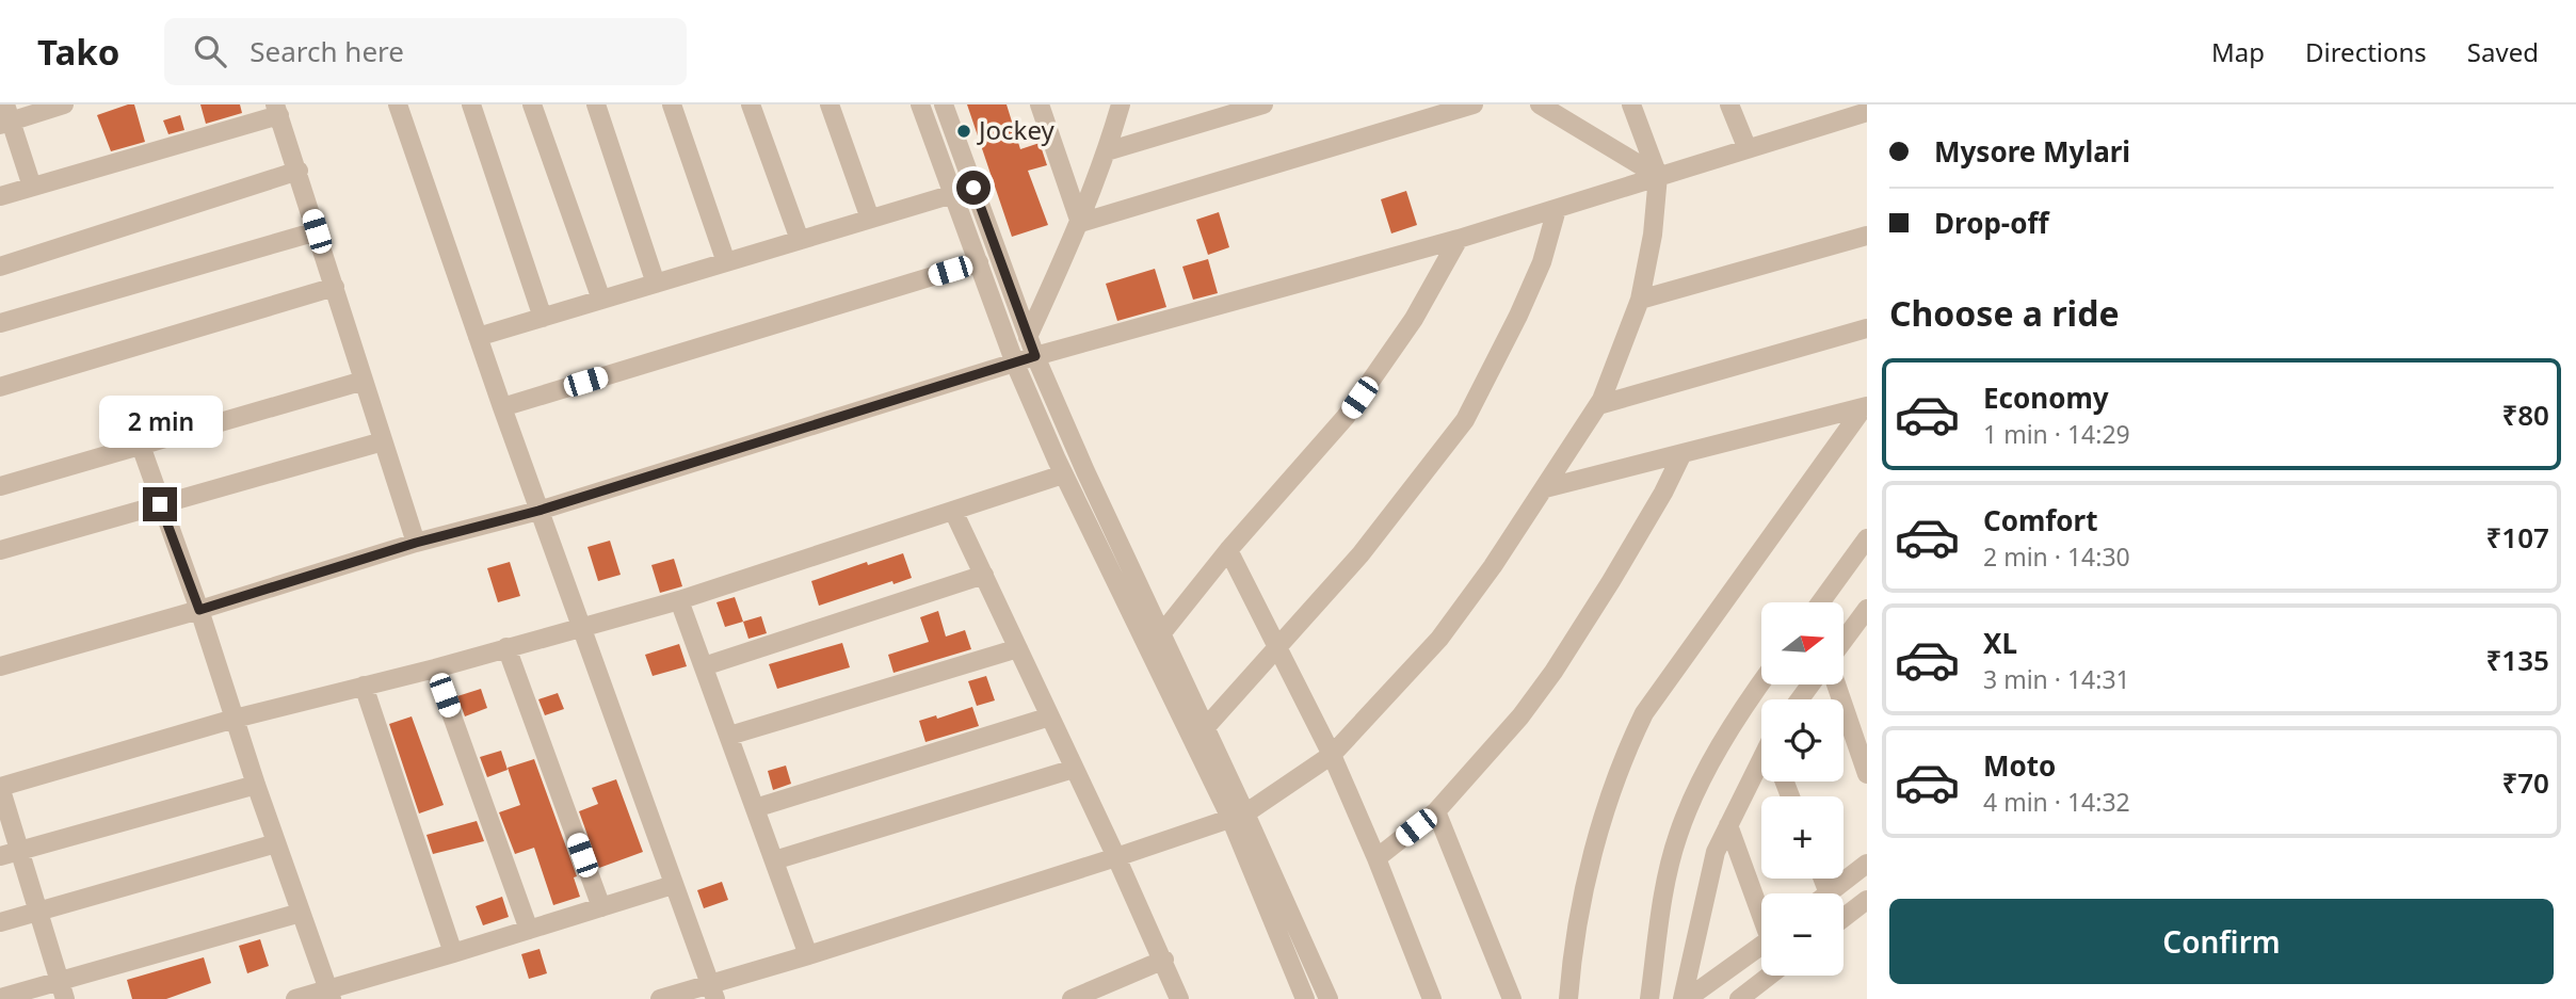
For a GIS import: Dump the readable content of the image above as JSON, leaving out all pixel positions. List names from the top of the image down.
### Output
{
  "places": ["Jockey"],
  "north": "right",
  "page": {
    "header": "Tako",
    "search": "Search here",
    "nav": ["Map", "Directions", "Saved"],
    "banner": ["Mysore Mylari", "Drop-off"],
    "heading": "Choose a ride",
    "list": [
      {
        "name": "Economy",
        "note": "1 min · 14:29",
        "value": "₹80"
      },
      {
        "name": "Comfort",
        "note": "2 min · 14:30",
        "value": "₹107"
      },
      {
        "name": "XL",
        "note": "3 min · 14:31",
        "value": "₹135"
      },
      {
        "name": "Moto",
        "note": "4 min · 14:32",
        "value": "₹70"
      }
    ],
    "bubble": "2 min",
    "map_buttons": ["+", "−"],
    "buttons": "Confirm"
  }
}
